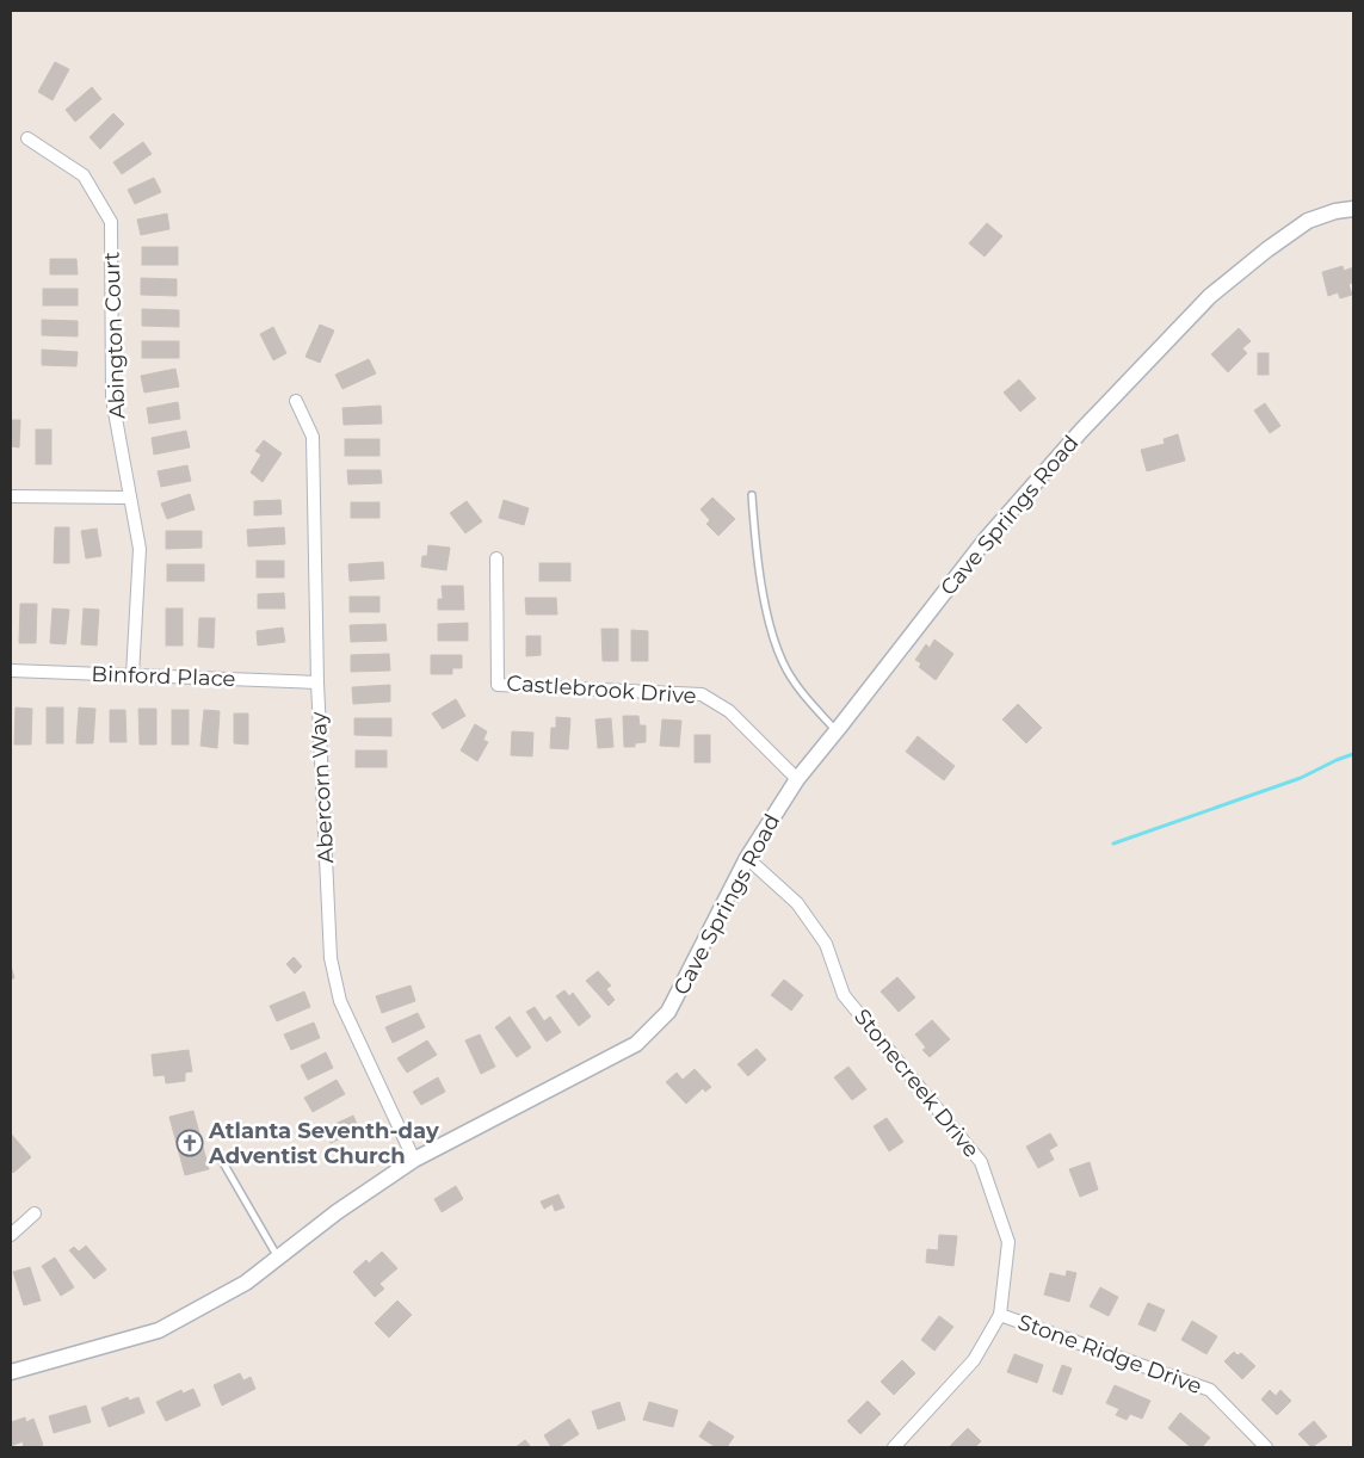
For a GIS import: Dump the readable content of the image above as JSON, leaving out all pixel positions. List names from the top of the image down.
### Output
{
  "streets": {
    "street": [
      "Abington Court",
      "Cave Springs Road",
      "Binford Place",
      "Castlebrook Drive",
      "Abercorn Way",
      "Stonecreek Drive",
      "Stone Ridge Drive"
    ]
  },
  "crossings": [
    ["Abington Court", "Binford Place"],
    ["Cave Springs Road", "Castlebrook Drive"],
    ["Cave Springs Road", "Abercorn Way"],
    ["Cave Springs Road", "Stonecreek Drive"],
    ["Binford Place", "Abercorn Way"],
    ["Stonecreek Drive", "Stone Ridge Drive"]
  ],
  "places": {
    "church": ["Atlanta Seventh-day Adventist Church"]
  }
}
